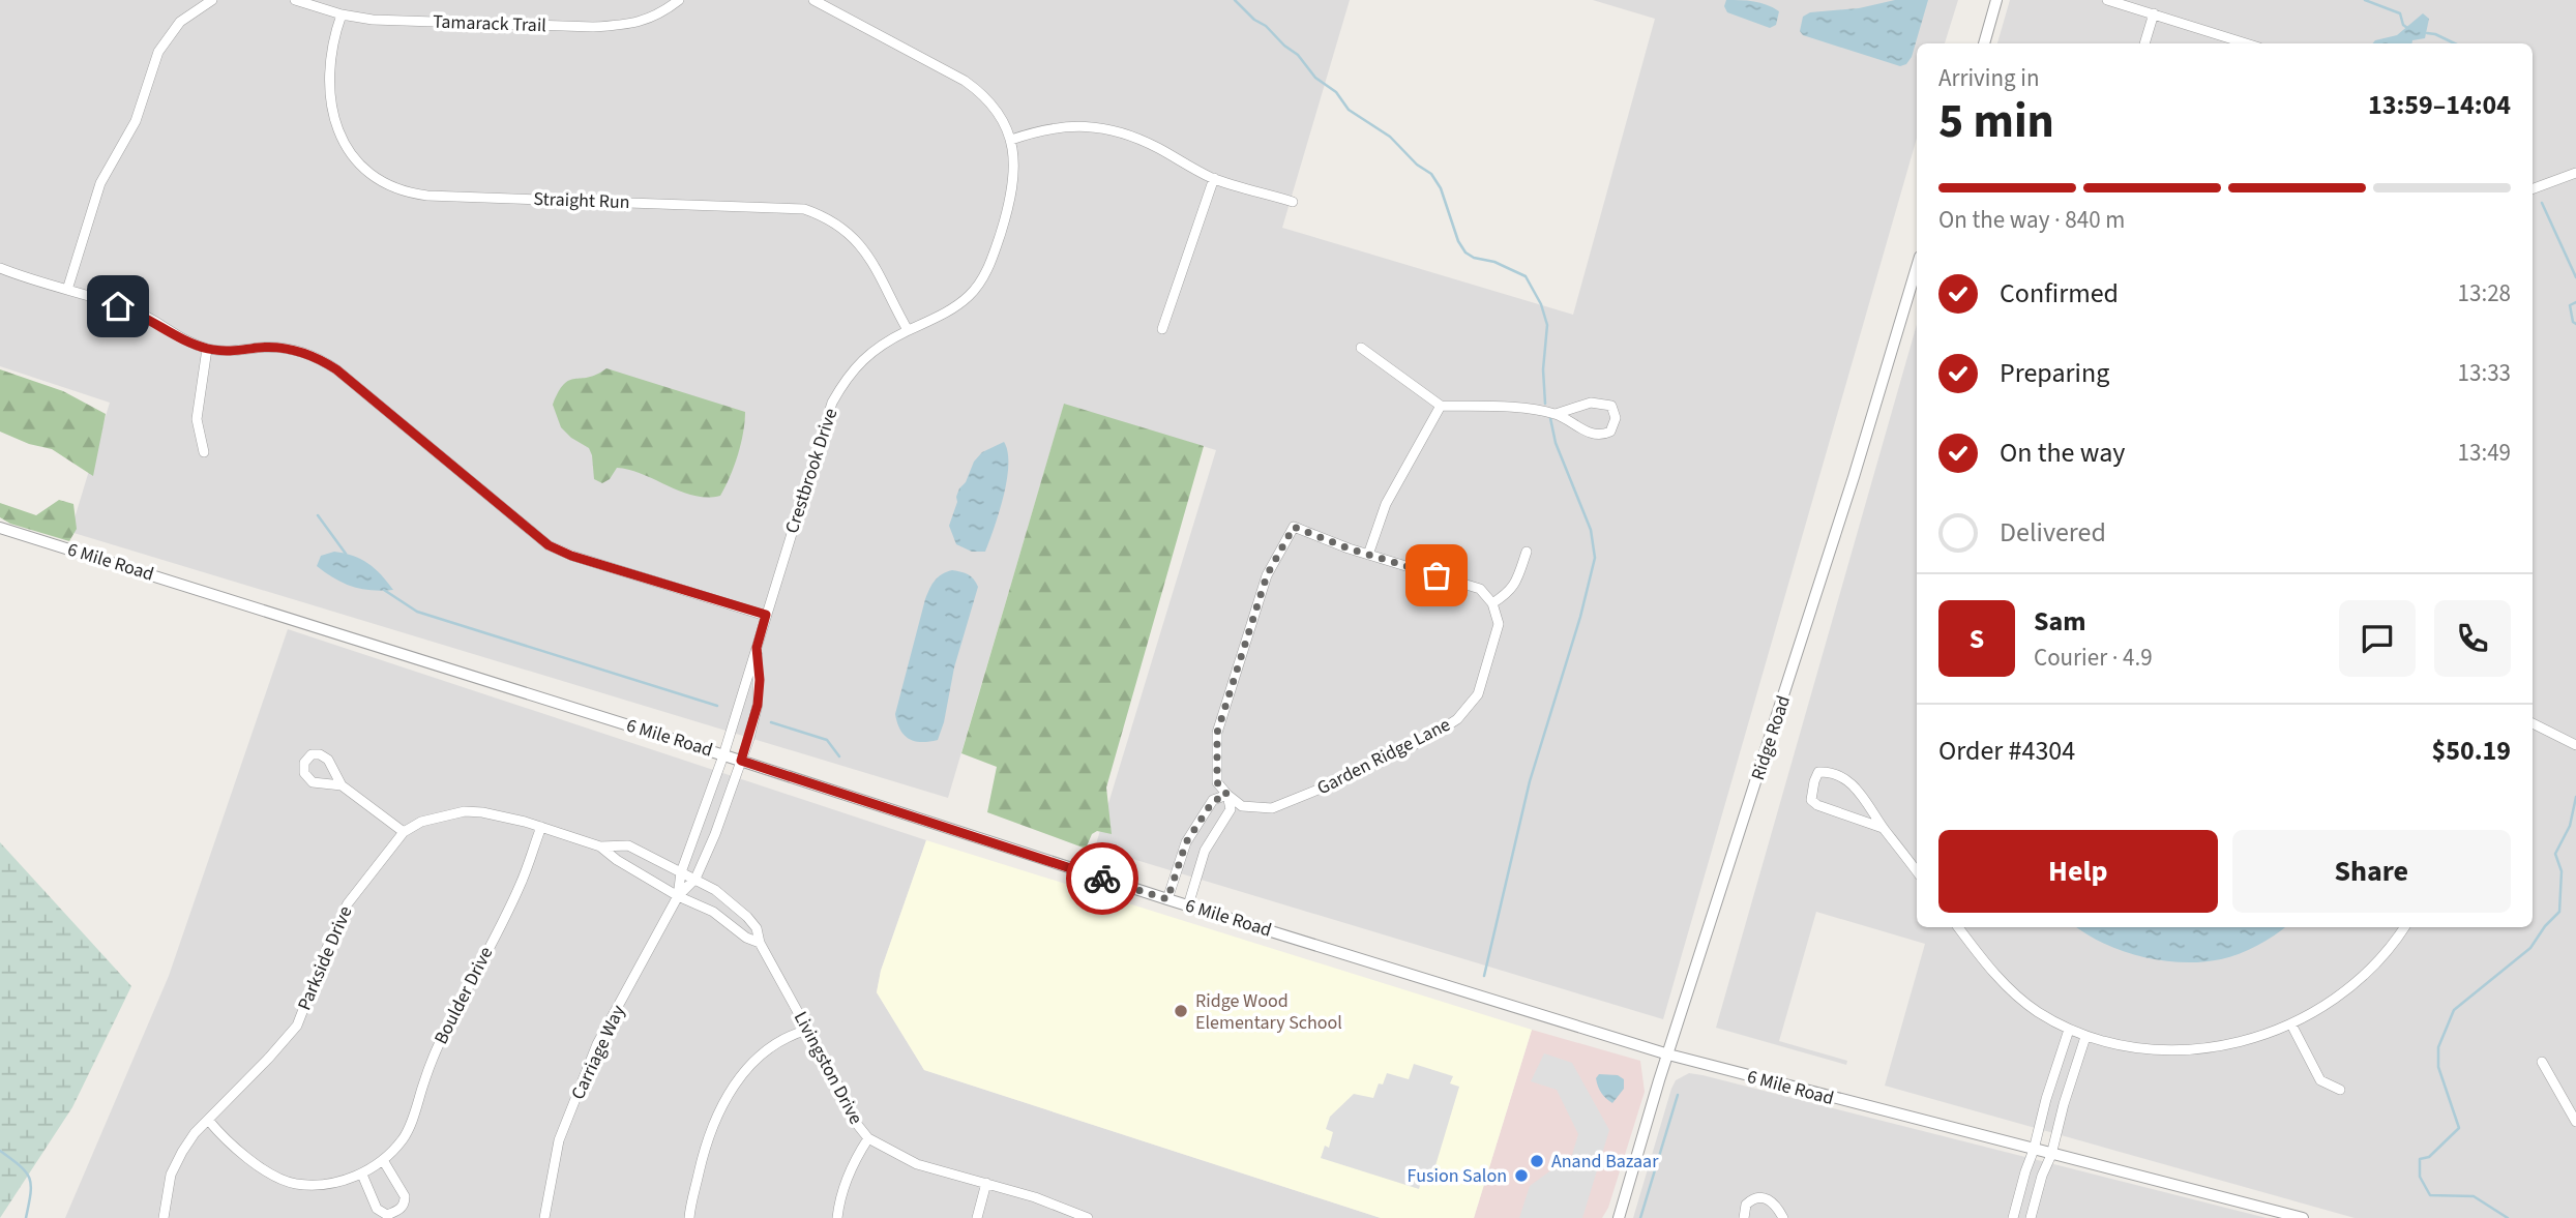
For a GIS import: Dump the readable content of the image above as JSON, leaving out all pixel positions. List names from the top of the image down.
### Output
{
  "streets": {
    "street": [
      "Tamarack Trail",
      "Straight Run",
      "Crestbrook Drive",
      "6 Mile Road",
      "Ridge Road",
      "Garden Ridge Lane",
      "Parkside Drive",
      "Boulder Drive",
      "Carriage Way",
      "Livingston Drive"
    ]
  },
  "crossings": [
    ["Tamarack Trail", "Straight Run"],
    ["Straight Run", "Crestbrook Drive"],
    ["Crestbrook Drive", "6 Mile Road"],
    ["Crestbrook Drive", "Carriage Way"],
    ["6 Mile Road", "Ridge Road"],
    ["6 Mile Road", "Carriage Way"],
    ["Parkside Drive", "Boulder Drive"],
    ["Parkside Drive", "Carriage Way"],
    ["Parkside Drive", "Livingston Drive"],
    ["Carriage Way", "Livingston Drive"]
  ],
  "places": ["Ridge Wood Elementary School", "Anand Bazaar", "Fusion Salon"],
  "page": {
    "heading": ["5 min", "Arriving in", "13:59–14:04"],
    "panel": [
      "Sam",
      "Courier · 4.9",
      "Order #4304",
      "$50.19"
    ],
    "bar": "On the way · 840 m",
    "list": [
      ["Confirmed", "13:28"],
      ["Preparing", "13:33"],
      ["On the way", "13:49"],
      "Delivered"
    ],
    "round": "S",
    "buttons": ["Help", "Share"]
  }
}
